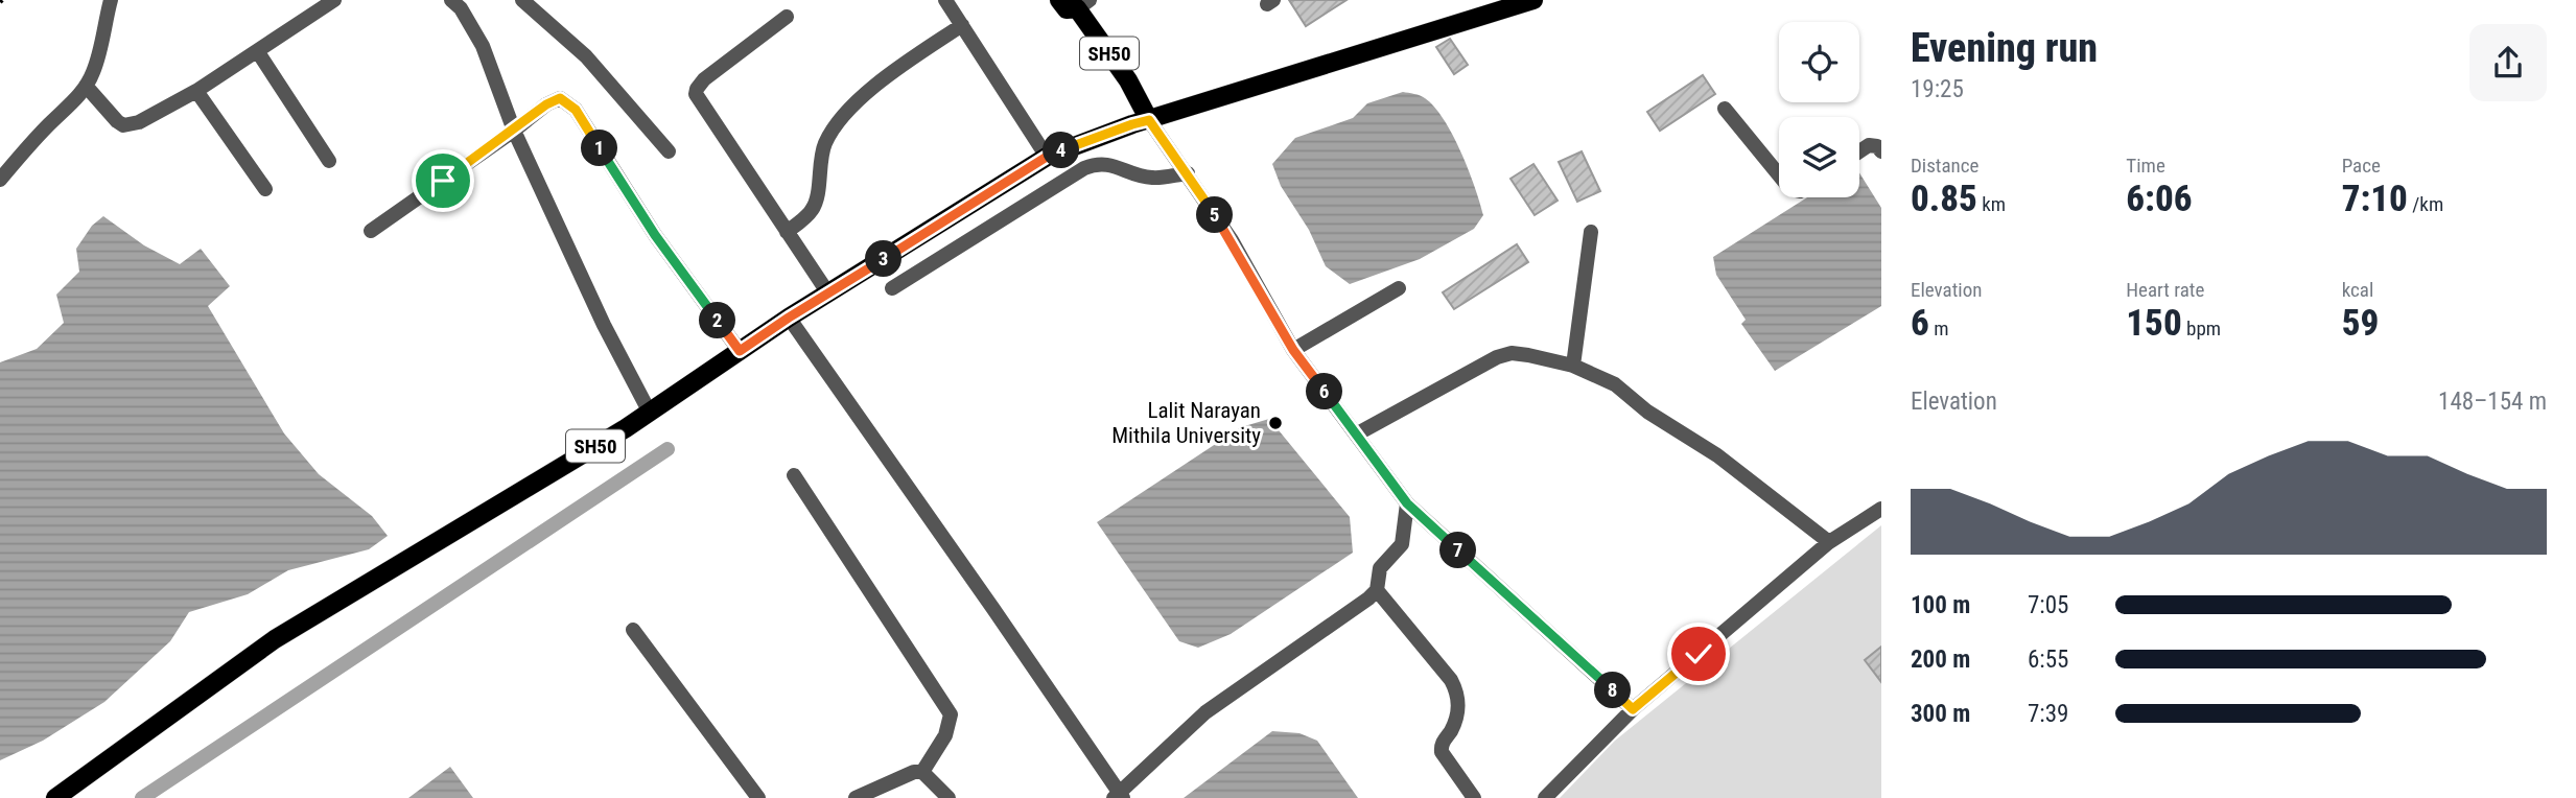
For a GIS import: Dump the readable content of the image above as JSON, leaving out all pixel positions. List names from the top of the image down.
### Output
{
  "streets": {
    "main road": ["SH50"]
  },
  "places": ["Lalit Narayan Mithila University"],
  "page": {
    "heading": ["Evening run", "19:25"],
    "stats": [
      ["Distance", "0.85 km"],
      ["Time", "6:06"],
      ["Pace", "7:10 /km"],
      ["Elevation", "6 m"],
      ["Heart rate", "150 bpm"],
      ["kcal", "59"]
    ],
    "pins": [
      "1",
      "4",
      "5",
      "3",
      "2",
      "6",
      "7",
      "8"
    ],
    "chart": ["Elevation", "148–154 m"],
    "list": [
      {
        "name": "100 m",
        "note": "7:05"
      },
      {
        "name": "200 m",
        "note": "6:55"
      },
      {
        "name": "300 m",
        "note": "7:39"
      }
    ]
  }
}
